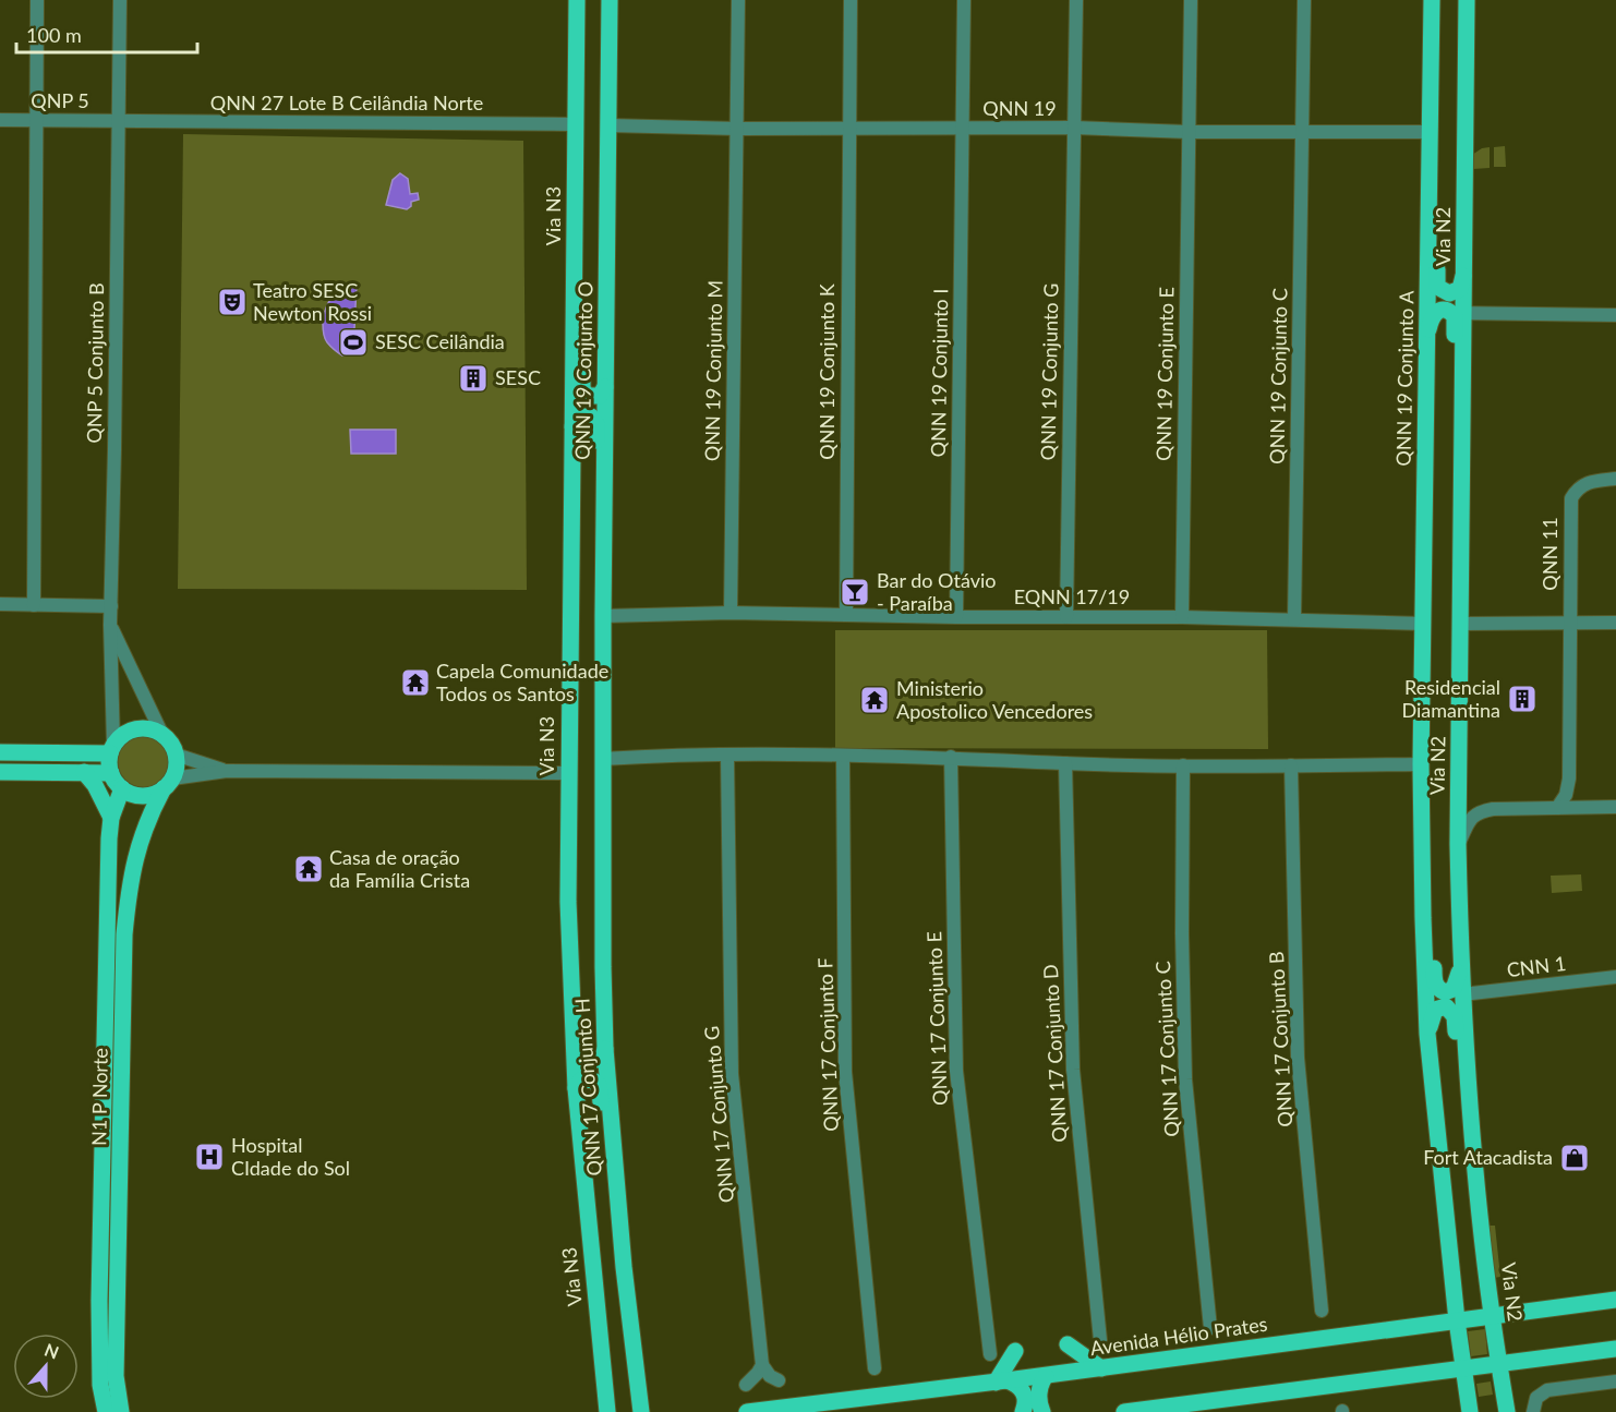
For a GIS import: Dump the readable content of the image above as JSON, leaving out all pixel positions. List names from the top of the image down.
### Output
{
  "streets": {
    "main road": [
      "Via N3",
      "Via N2",
      "QNN 19 Conjunto O",
      "QNN 19 Conjunto A",
      "QNN 17 Conjunto H",
      "N1 P Norte",
      "Avenida Hélio Prates"
    ],
    "street": [
      "QNP 5",
      "QNN 27 Lote B Ceilândia Norte",
      "QNN 19",
      "QNP 5 Conjunto B",
      "QNN 19 Conjunto M",
      "QNN 19 Conjunto K",
      "QNN 19 Conjunto G",
      "QNN 19 Conjunto I",
      "QNN 19 Conjunto E",
      "QNN 19 Conjunto C",
      "QNN 11",
      "EQNN 17/19",
      "CNN 1",
      "QNN 17 Conjunto E",
      "QNN 17 Conjunto B",
      "QNN 17 Conjunto F",
      "QNN 17 Conjunto C",
      "QNN 17 Conjunto D",
      "QNN 17 Conjunto G"
    ]
  },
  "crossings": [
    ["QNP 5", "QNN 27 Lote B Ceilândia Norte"],
    ["QNP 5", "QNP 5 Conjunto B"],
    ["QNN 27 Lote B Ceilândia Norte", "Via N3"],
    ["QNN 27 Lote B Ceilândia Norte", "QNP 5 Conjunto B"],
    ["QNN 19", "QNN 19 Conjunto O"],
    ["QNN 19", "QNN 19 Conjunto M"],
    ["QNN 19", "QNN 19 Conjunto K"],
    ["QNN 19", "QNN 19 Conjunto G"],
    ["QNN 19", "QNN 19 Conjunto I"],
    ["QNN 19", "QNN 19 Conjunto E"],
    ["QNN 19", "QNN 19 Conjunto C"],
    ["QNN 19", "QNN 19 Conjunto A"],
    ["Via N2", "QNN 19 Conjunto A"],
    ["Via N2", "EQNN 17/19"],
    ["Via N2", "CNN 1"],
    ["Via N2", "Avenida Hélio Prates"],
    ["QNN 19 Conjunto O", "EQNN 17/19"],
    ["QNN 19 Conjunto M", "EQNN 17/19"],
    ["QNN 19 Conjunto K", "EQNN 17/19"],
    ["QNN 19 Conjunto G", "EQNN 17/19"],
    ["QNN 19 Conjunto I", "EQNN 17/19"],
    ["QNN 19 Conjunto E", "EQNN 17/19"],
    ["QNN 19 Conjunto C", "EQNN 17/19"],
    ["QNN 19 Conjunto A", "EQNN 17/19"]
  ],
  "places": {
    "theatre": ["Teatro SESC Newton Rossi"],
    "sports": ["SESC Ceilândia"],
    "building": ["SESC", "Residencial Diamantina"],
    "bar": ["Bar do Otávio - Paraíba"],
    "temple": ["Capela Comunidade Todos os Santos", "Ministerio Apostolico Vencedores", "Casa de oração da Família Crista"],
    "hospital": ["Hospital CIdade do Sol"],
    "shop": ["Fort Atacadista"]
  },
  "scale_bar": "100 m",
  "north": "top"
}
